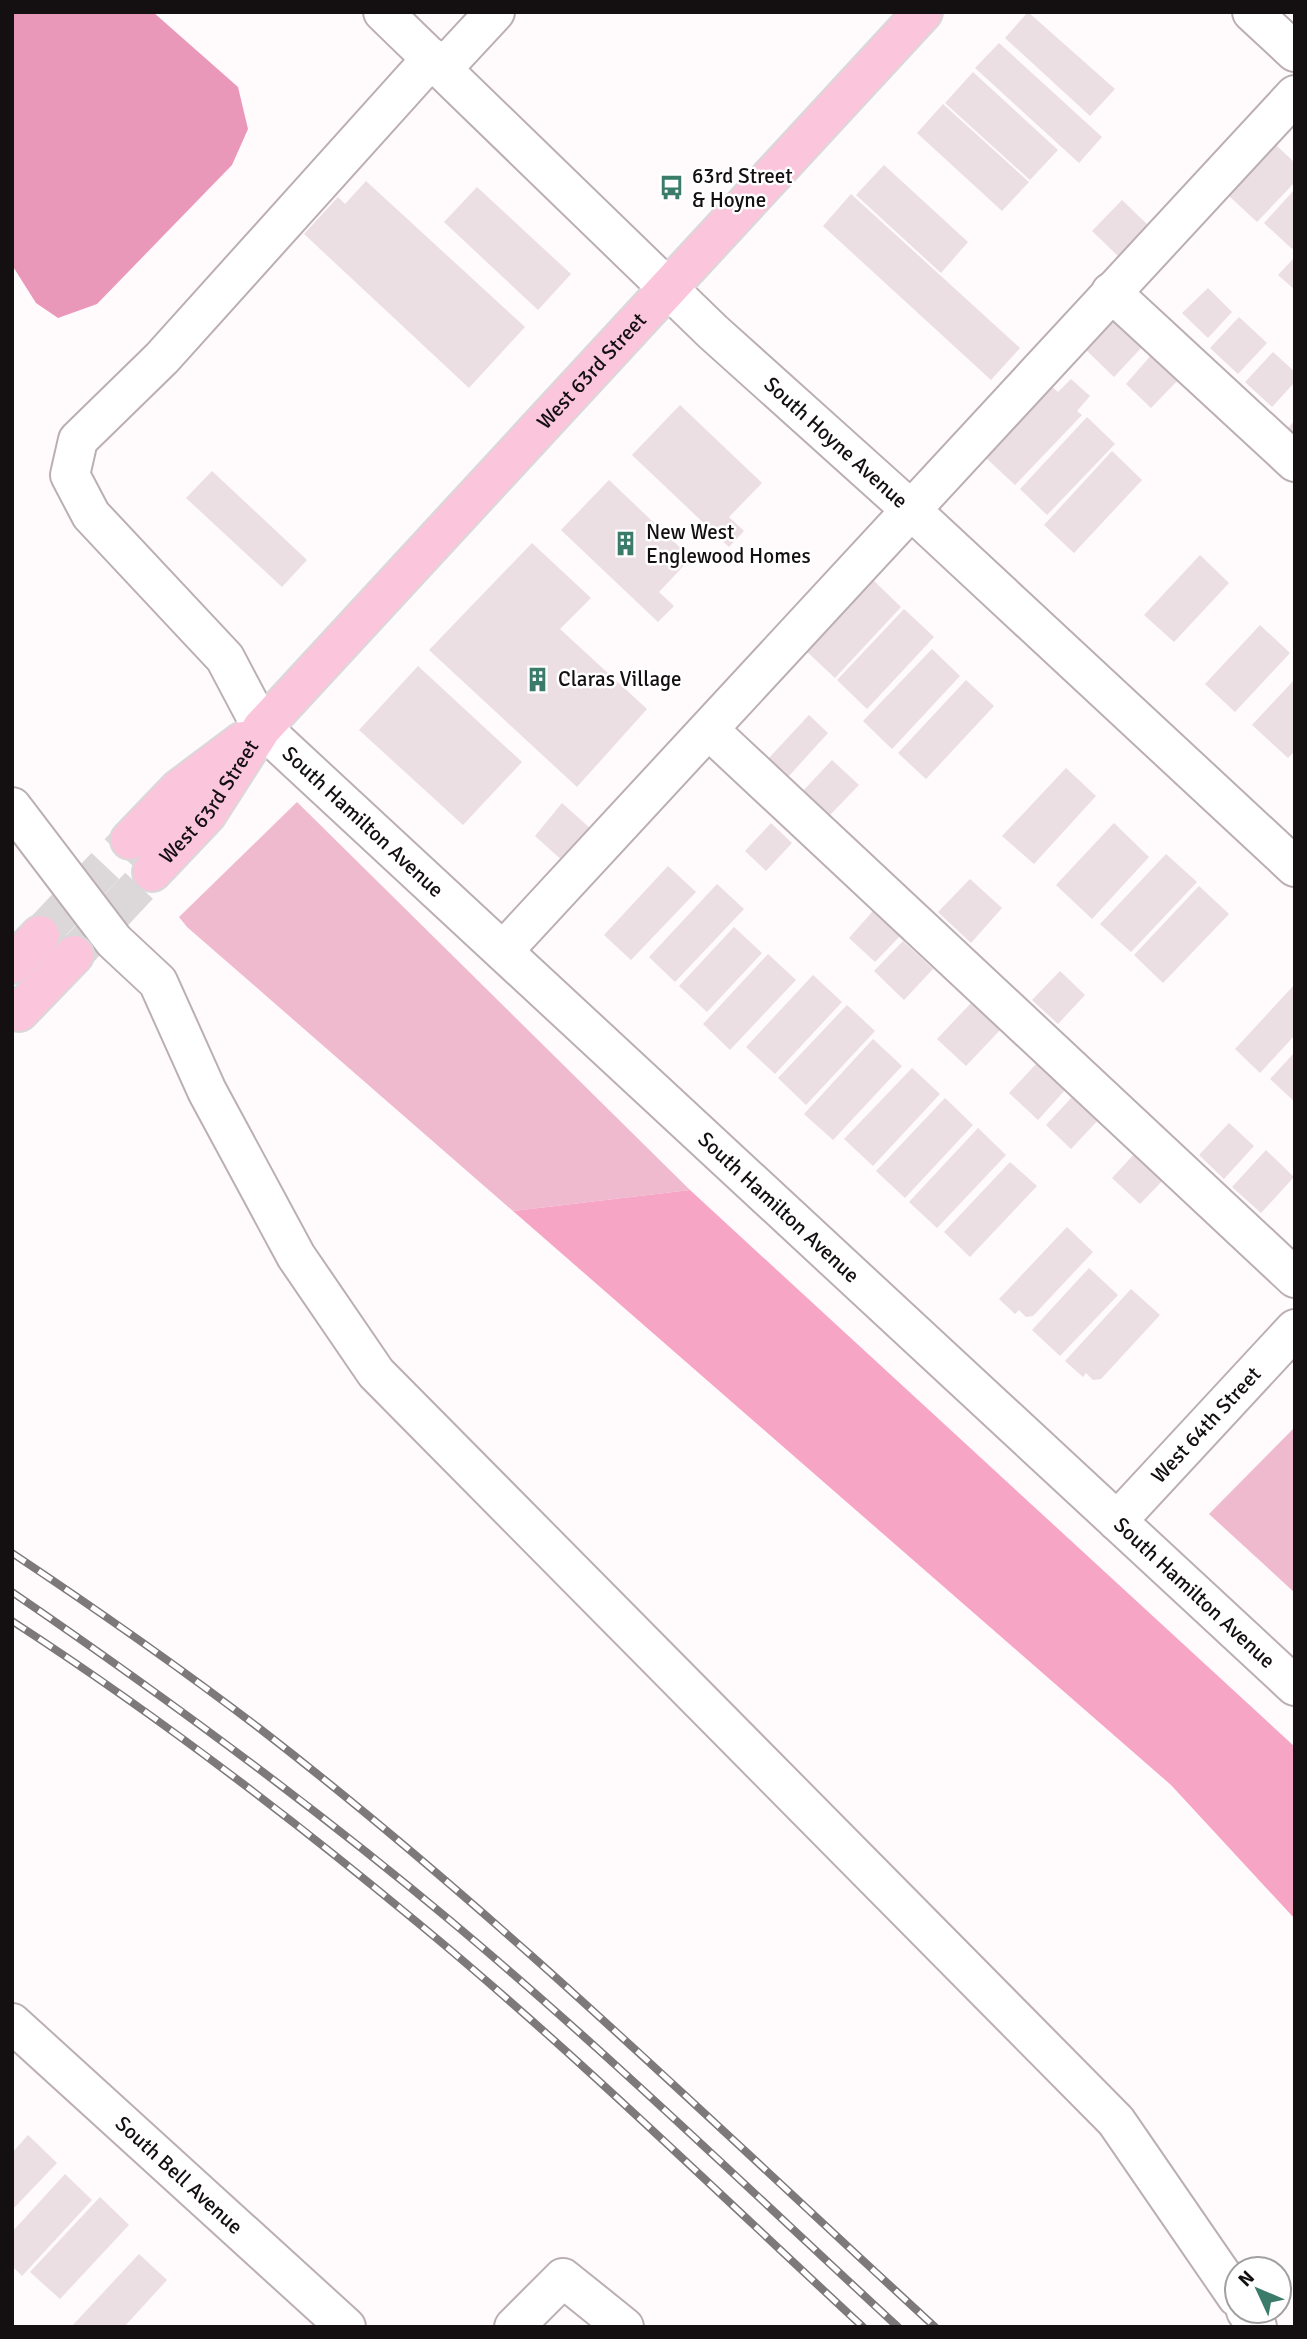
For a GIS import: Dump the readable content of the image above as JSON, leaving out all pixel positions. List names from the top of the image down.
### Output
{
  "streets": {
    "main road": ["West 63rd Street"],
    "street": [
      "South Hoyne Avenue",
      "South Hamilton Avenue",
      "West 64th Street",
      "South Bell Avenue"
    ]
  },
  "crossings": [
    ["West 63rd Street", "South Hoyne Avenue"],
    ["West 63rd Street", "South Hamilton Avenue"],
    ["South Hoyne Avenue", "South Hamilton Avenue"],
    ["South Hamilton Avenue", "West 64th Street"]
  ],
  "places": {
    "bus stop": ["63rd Street & Hoyne"],
    "building": ["New West Englewood Homes", "Claras Village"]
  },
  "north": "top left"
}
